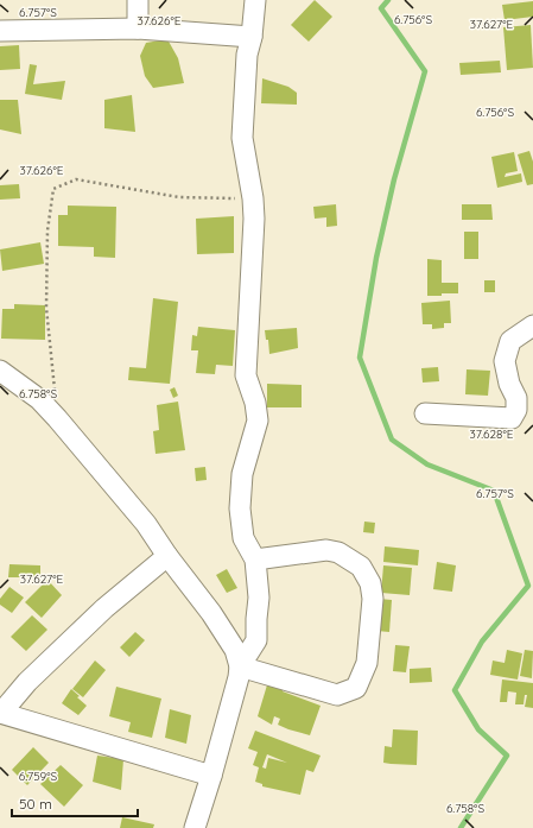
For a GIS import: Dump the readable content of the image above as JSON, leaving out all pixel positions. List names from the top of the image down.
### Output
{
  "scale_bar": "50 m",
  "coordinates": [
    "6.757°S",
    "6.756°S",
    "37.626°E",
    "37.627°E",
    "6.758°S",
    "37.628°E",
    "6.759°S"
  ]
}
